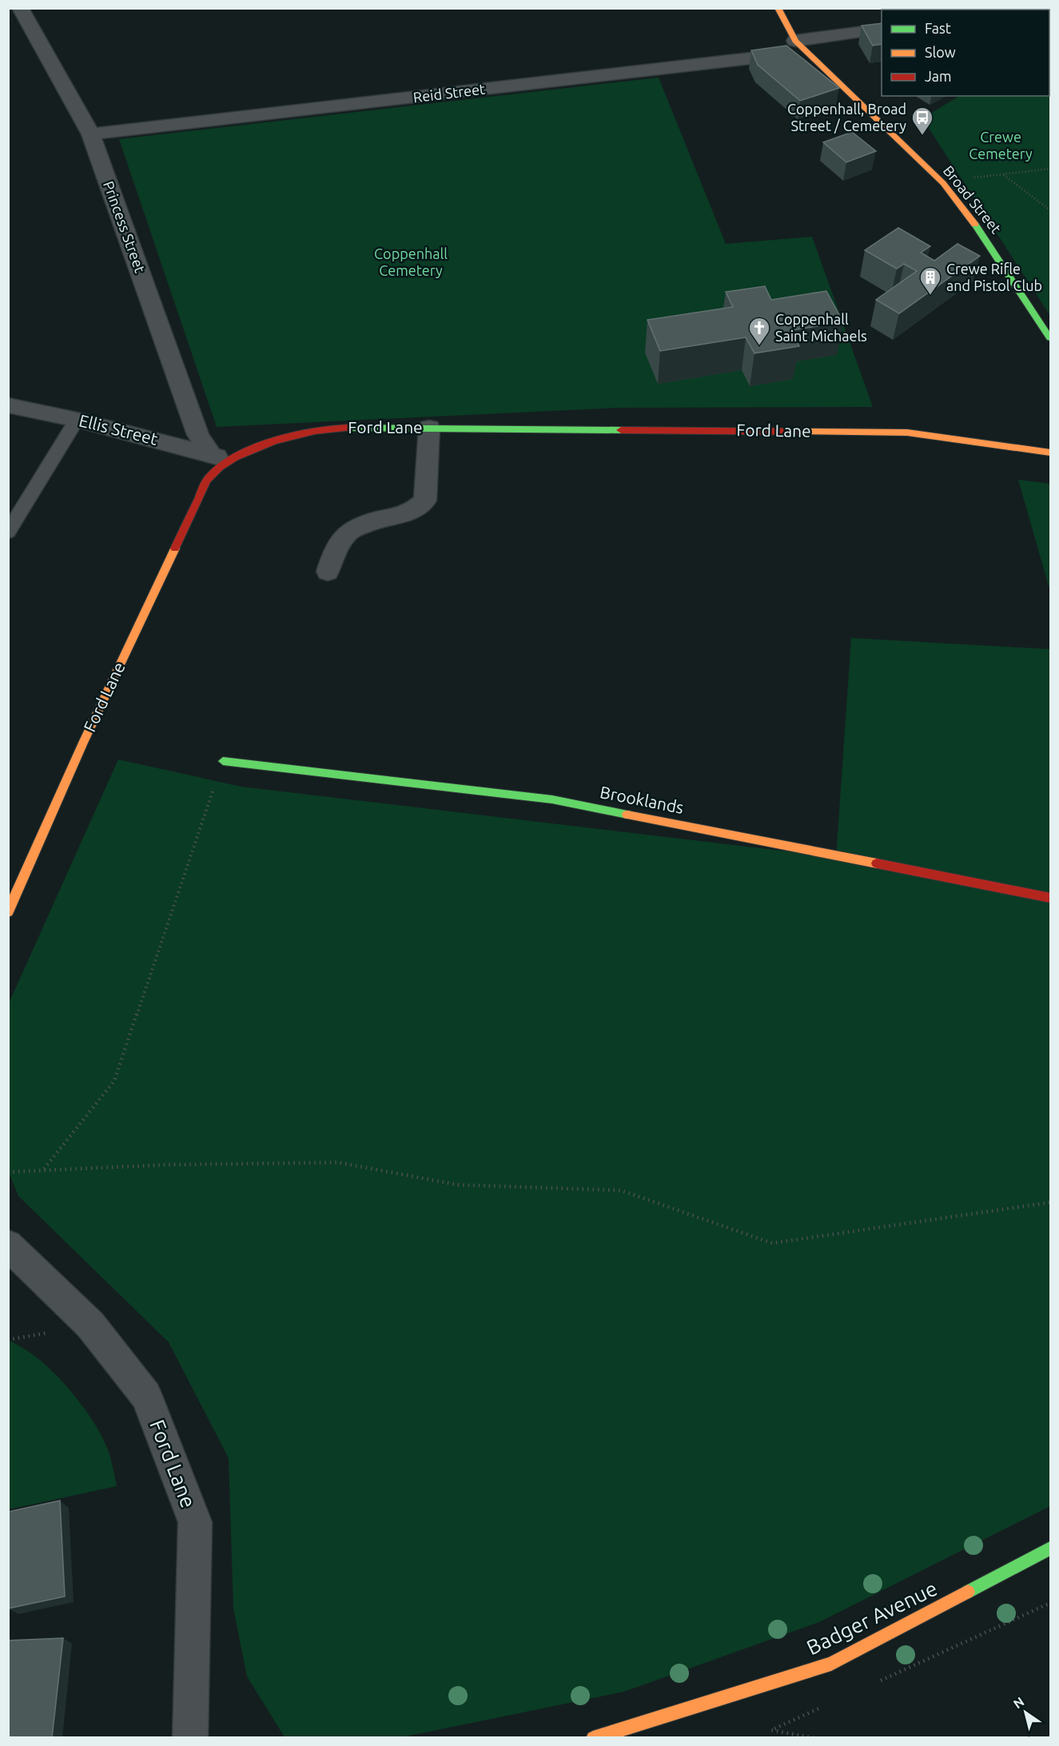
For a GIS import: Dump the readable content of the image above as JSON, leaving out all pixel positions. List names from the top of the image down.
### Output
{
  "streets": {
    "street": [
      "Reid Street",
      "Broad Street",
      "Princess Street",
      "Ford Lane",
      "Ellis Street",
      "Brooklands",
      "Badger Avenue"
    ]
  },
  "crossings": [
    ["Reid Street", "Broad Street"],
    ["Reid Street", "Princess Street"],
    ["Princess Street", "Ford Lane"],
    ["Princess Street", "Ellis Street"],
    ["Ford Lane", "Ellis Street"]
  ],
  "parks": ["Crewe Cemetery", "Coppenhall Cemetery"],
  "places": {
    "bus stop": ["Coppenhall, Broad Street / Cemetery"],
    "building": ["Crewe Rifle and Pistol Club"],
    "church": ["Coppenhall Saint Michaels"]
  },
  "legend": ["Fast", "Slow", "Jam"],
  "north": "top left"
}
